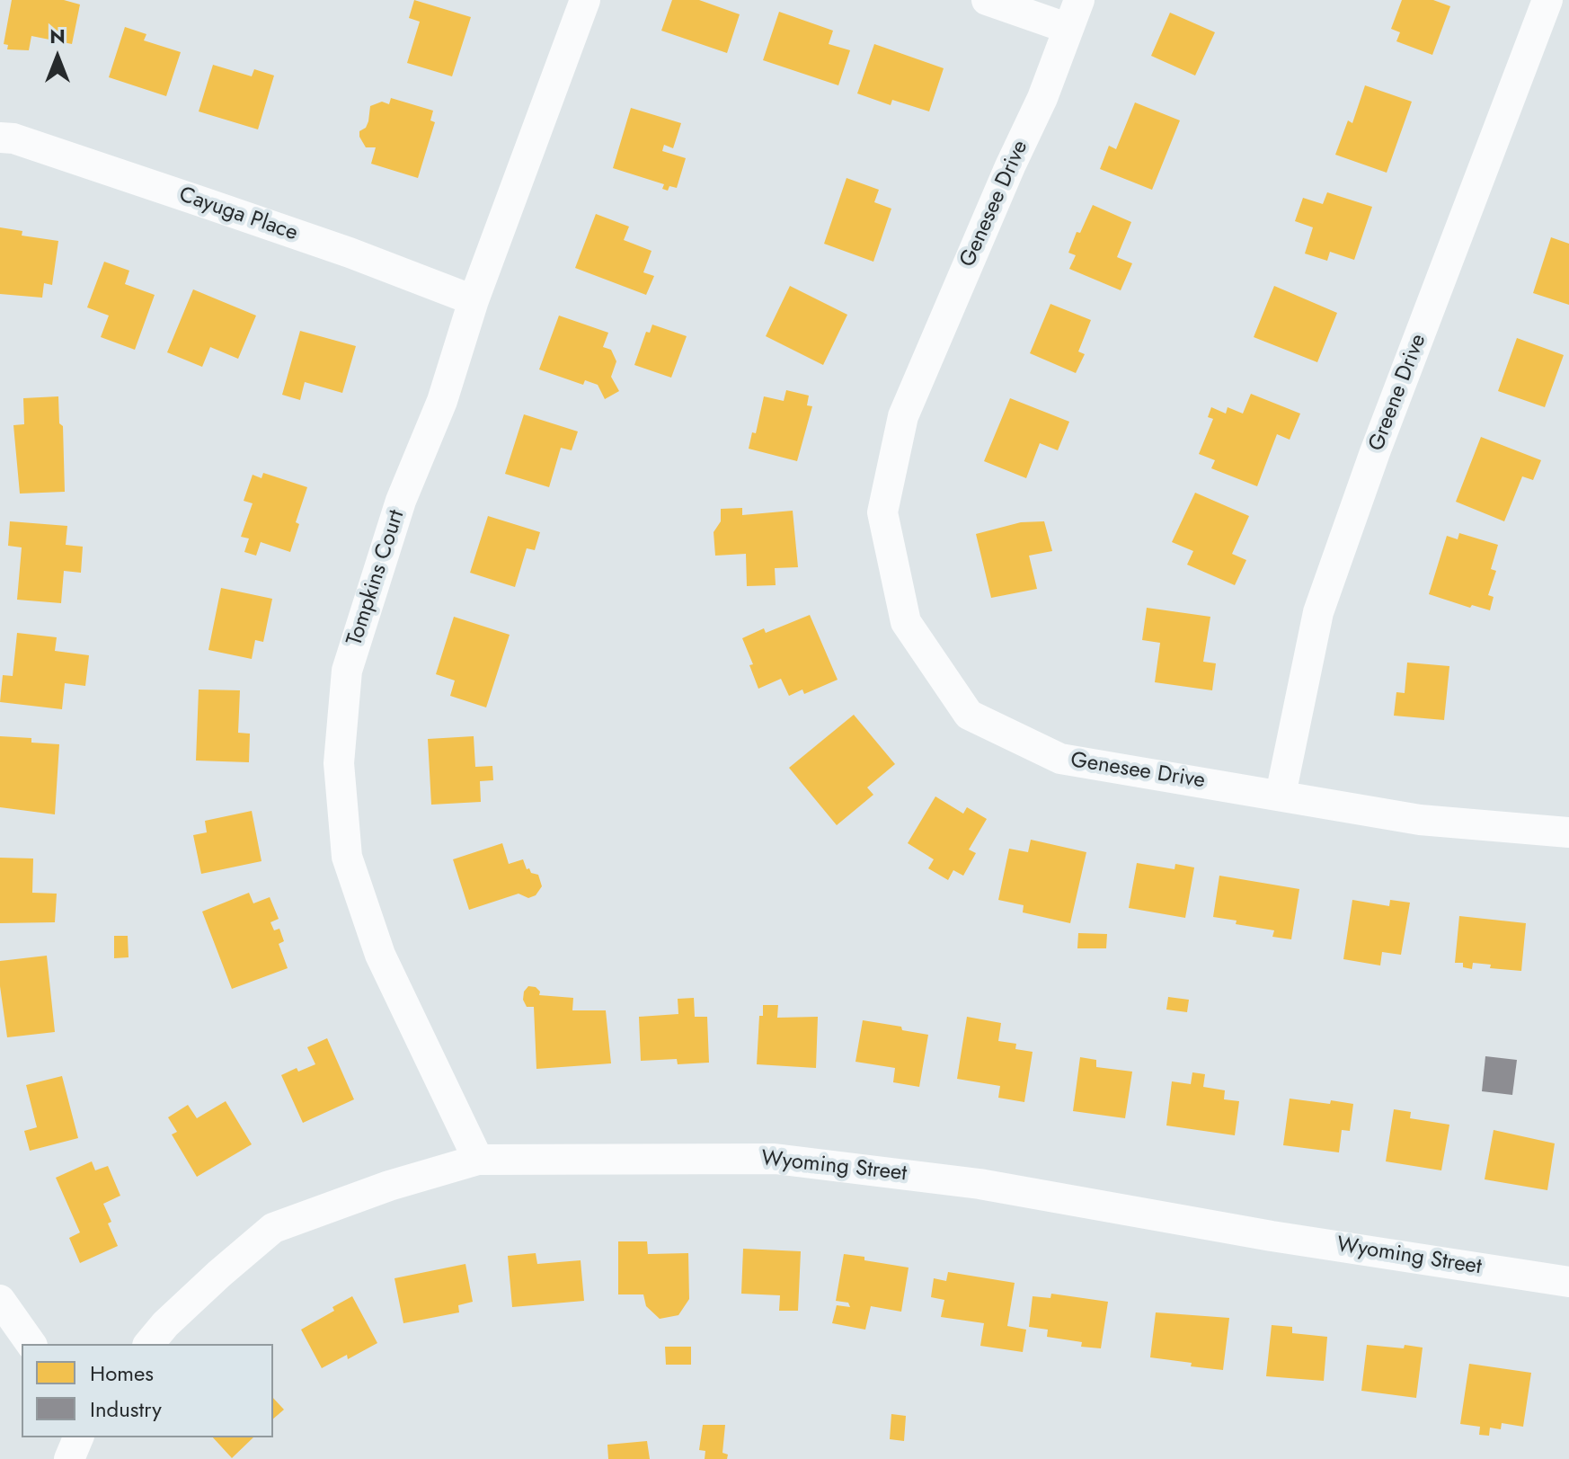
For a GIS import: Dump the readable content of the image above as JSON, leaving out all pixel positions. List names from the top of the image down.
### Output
{
  "streets": {
    "street": [
      "Genesee Drive",
      "Cayuga Place",
      "Greene Drive",
      "Tompkins Court",
      "Wyoming Street"
    ]
  },
  "crossings": [
    ["Genesee Drive", "Greene Drive"],
    ["Cayuga Place", "Tompkins Court"],
    ["Tompkins Court", "Wyoming Street"]
  ],
  "legend": ["Homes", "Industry"],
  "north": "top"
}
